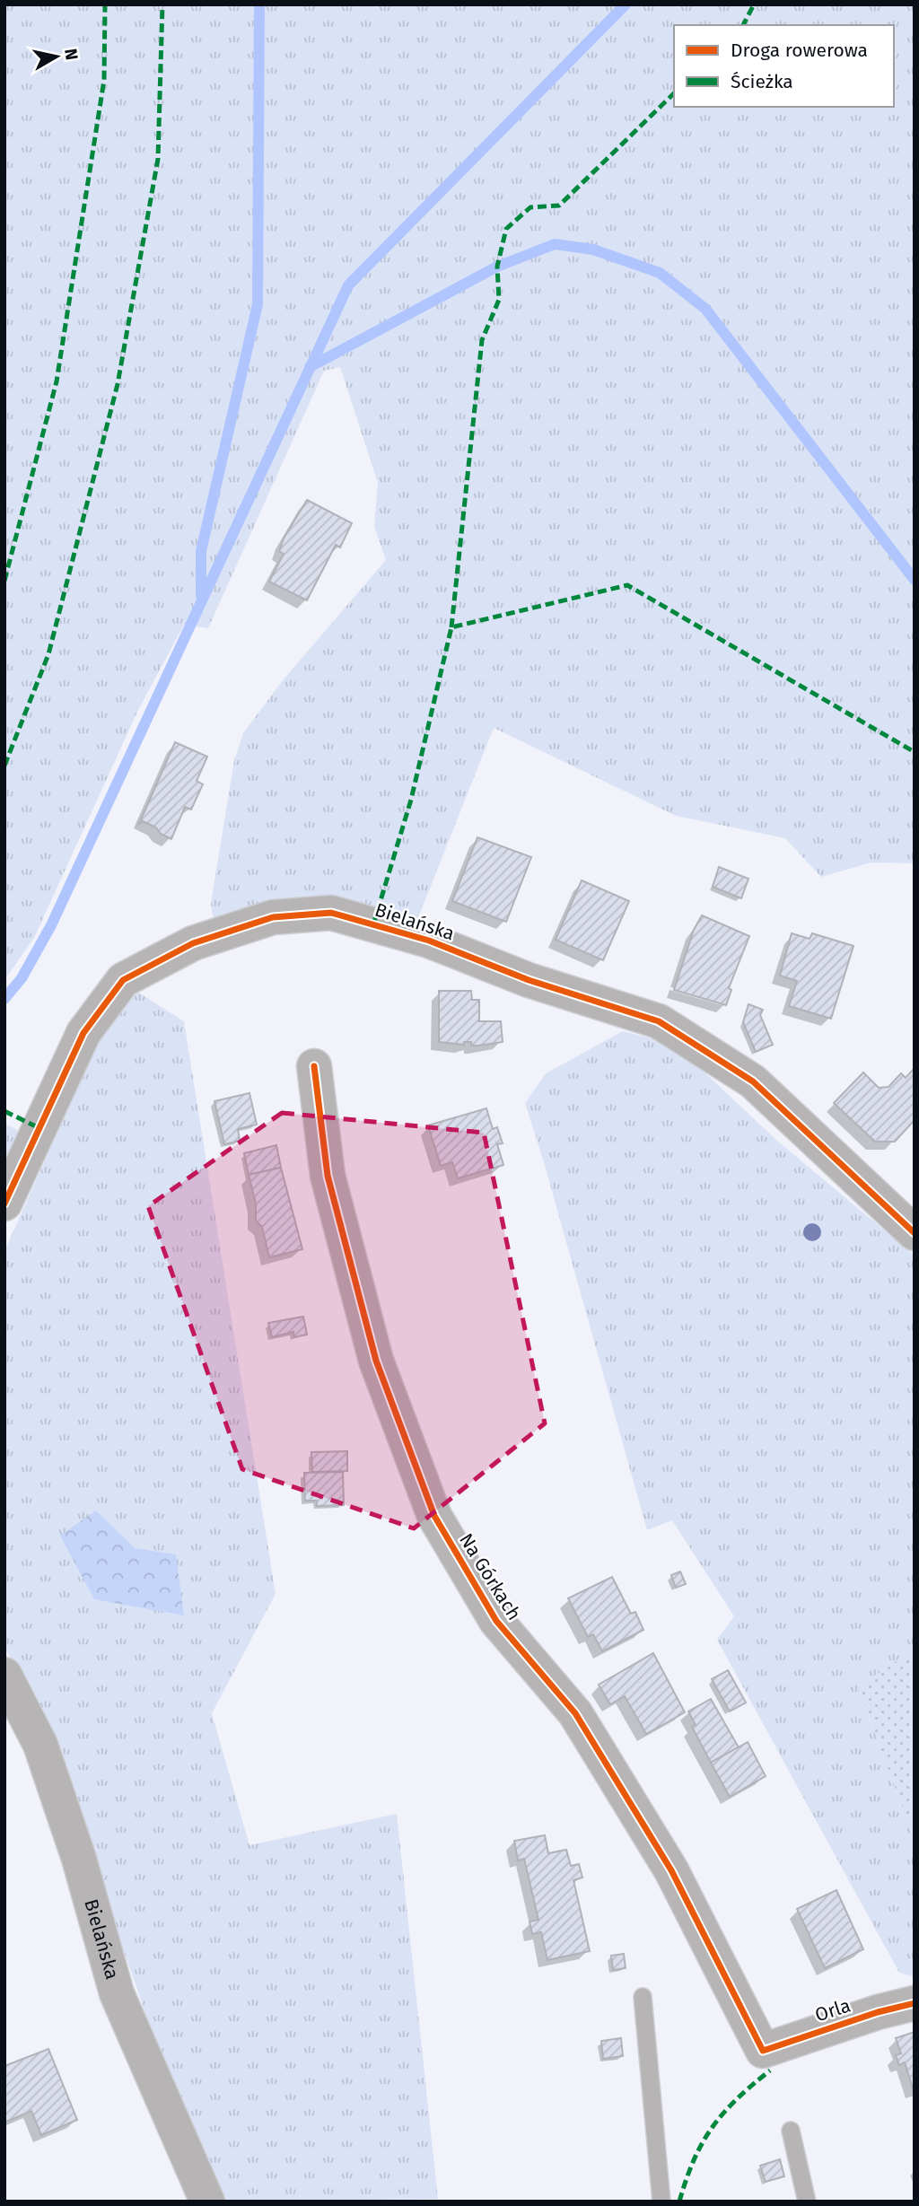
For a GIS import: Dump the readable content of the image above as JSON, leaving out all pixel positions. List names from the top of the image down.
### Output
{
  "streets": {
    "street": ["Bielańska", "Na Górkach", "Orla"]
  },
  "crossings": [
    ["Na Górkach", "Orla"]
  ],
  "legend": ["Droga rowerowa", "Ścieżka"],
  "north": "right"
}
